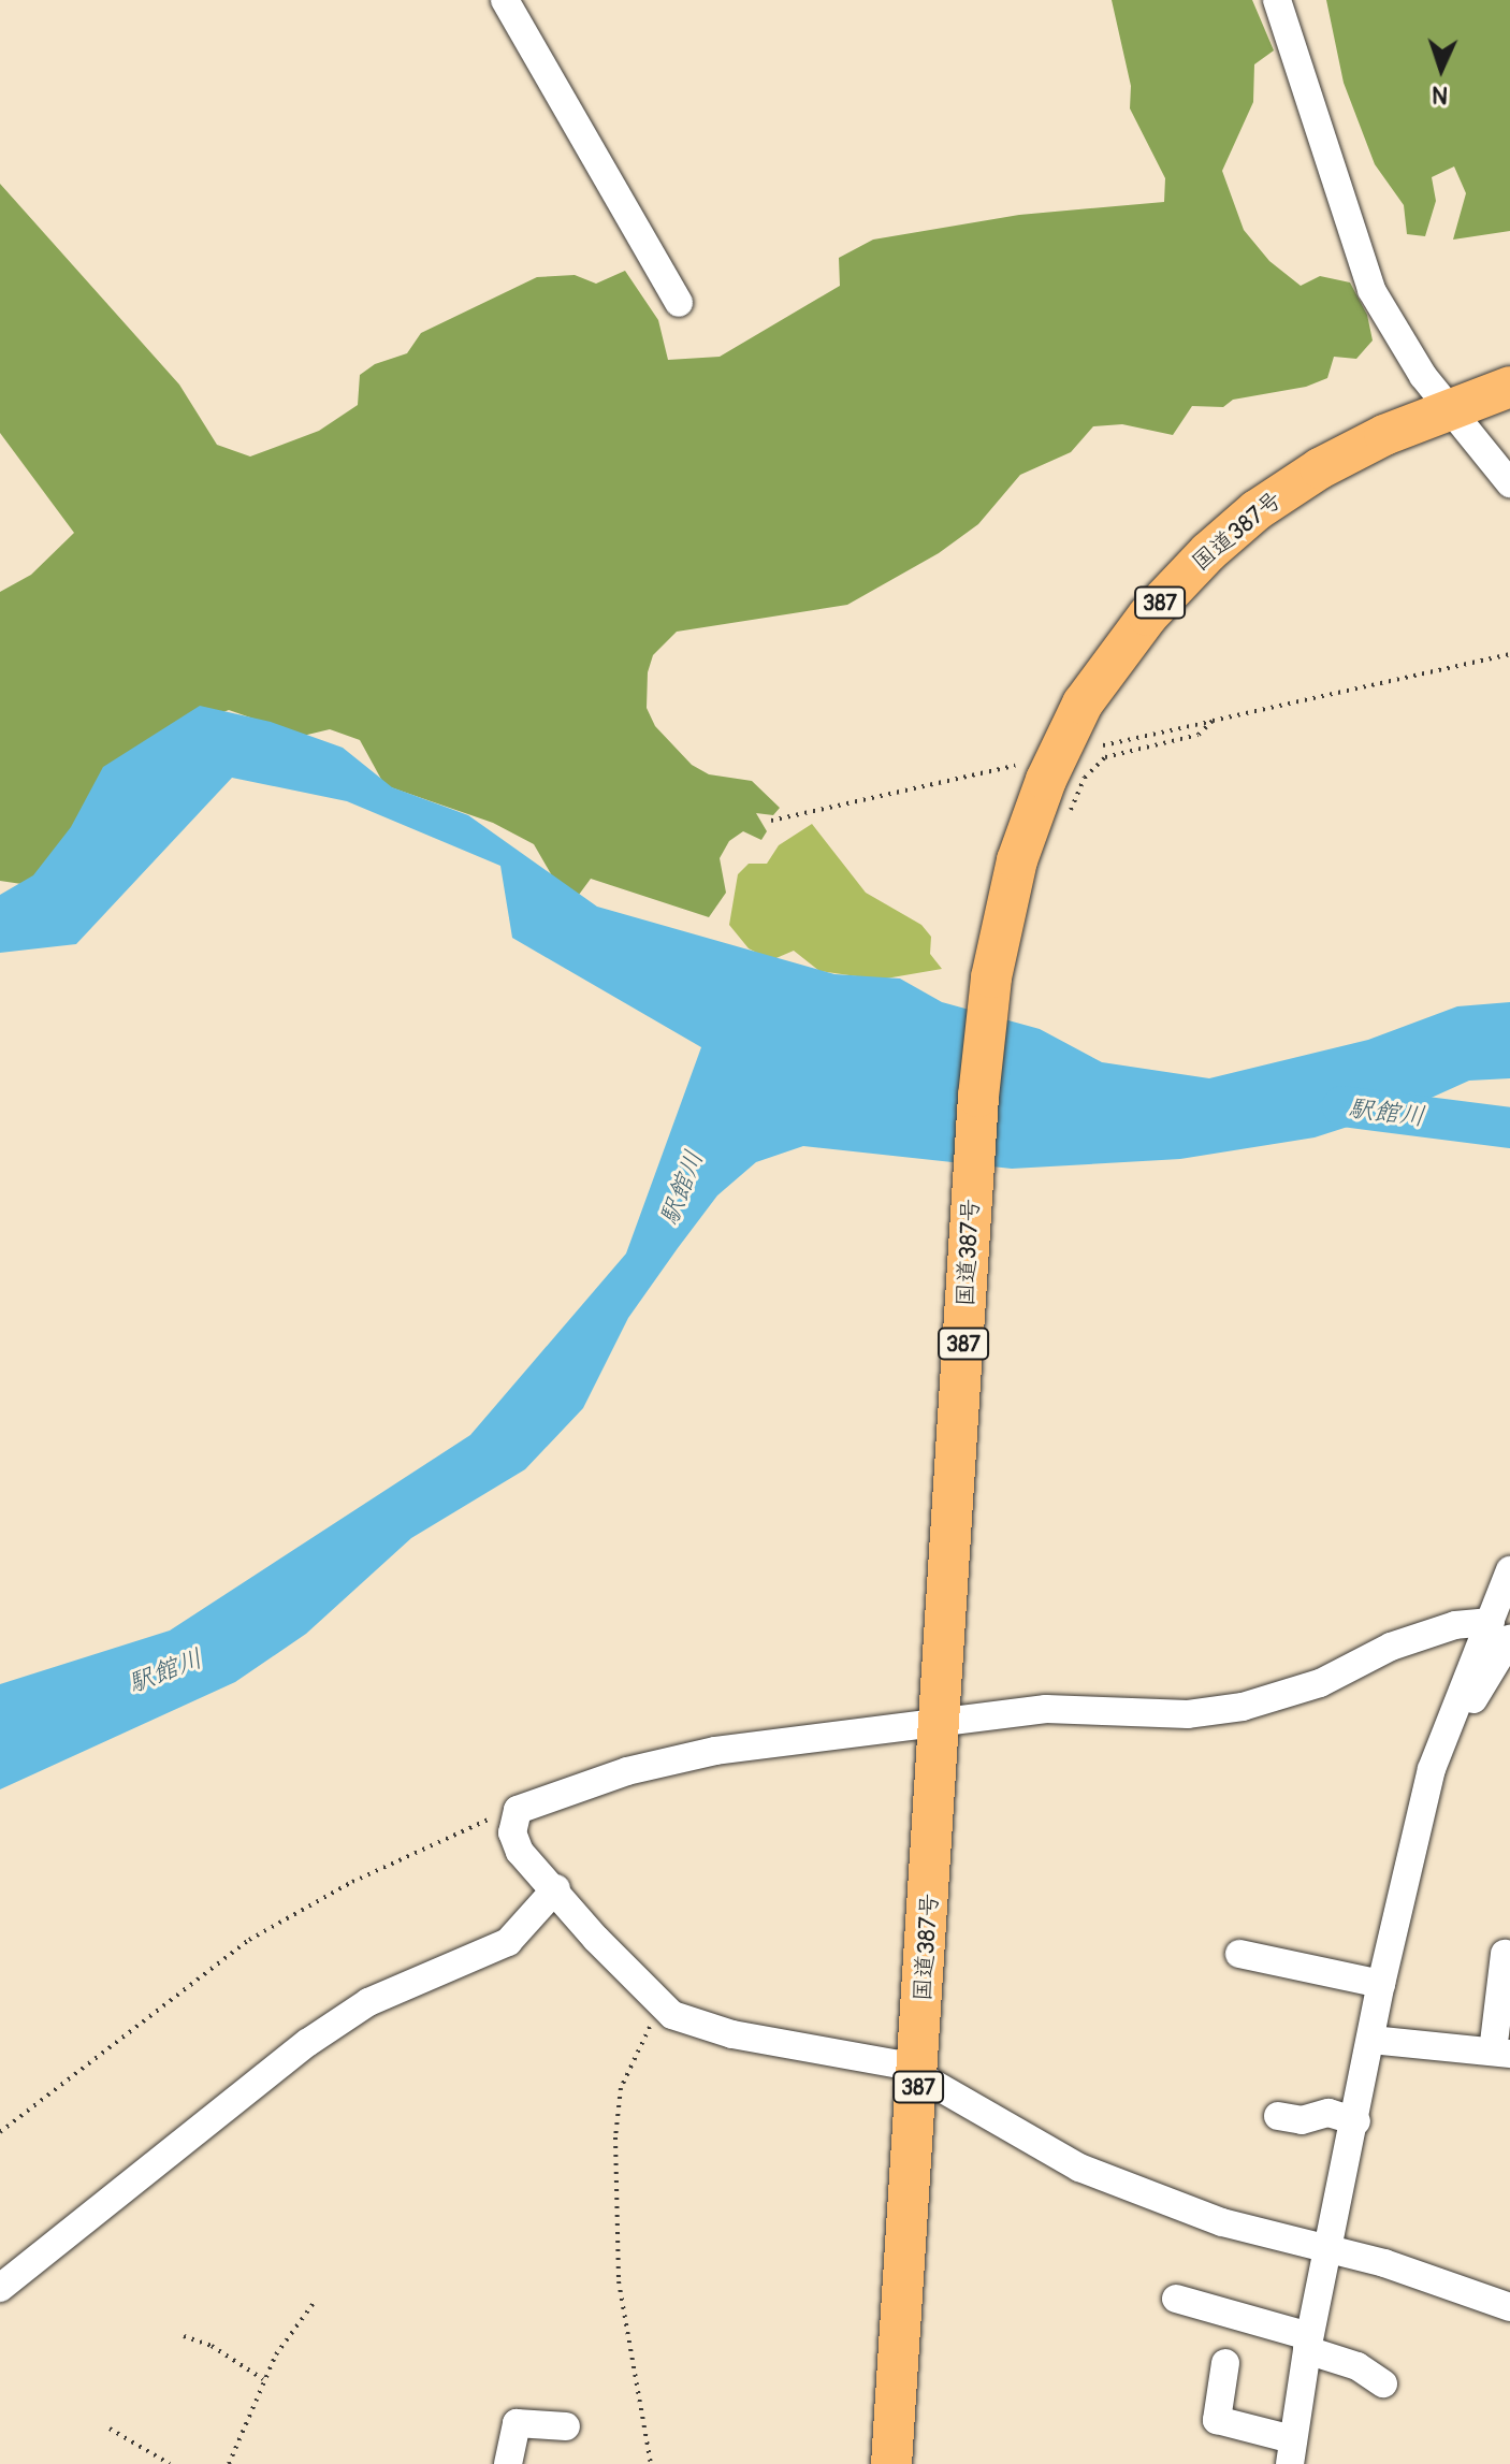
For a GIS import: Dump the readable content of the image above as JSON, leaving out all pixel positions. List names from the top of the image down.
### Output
{
  "streets": {
    "highway": ["国道387号", "387"]
  },
  "water": ["駅館川"],
  "north": "bottom"
}
